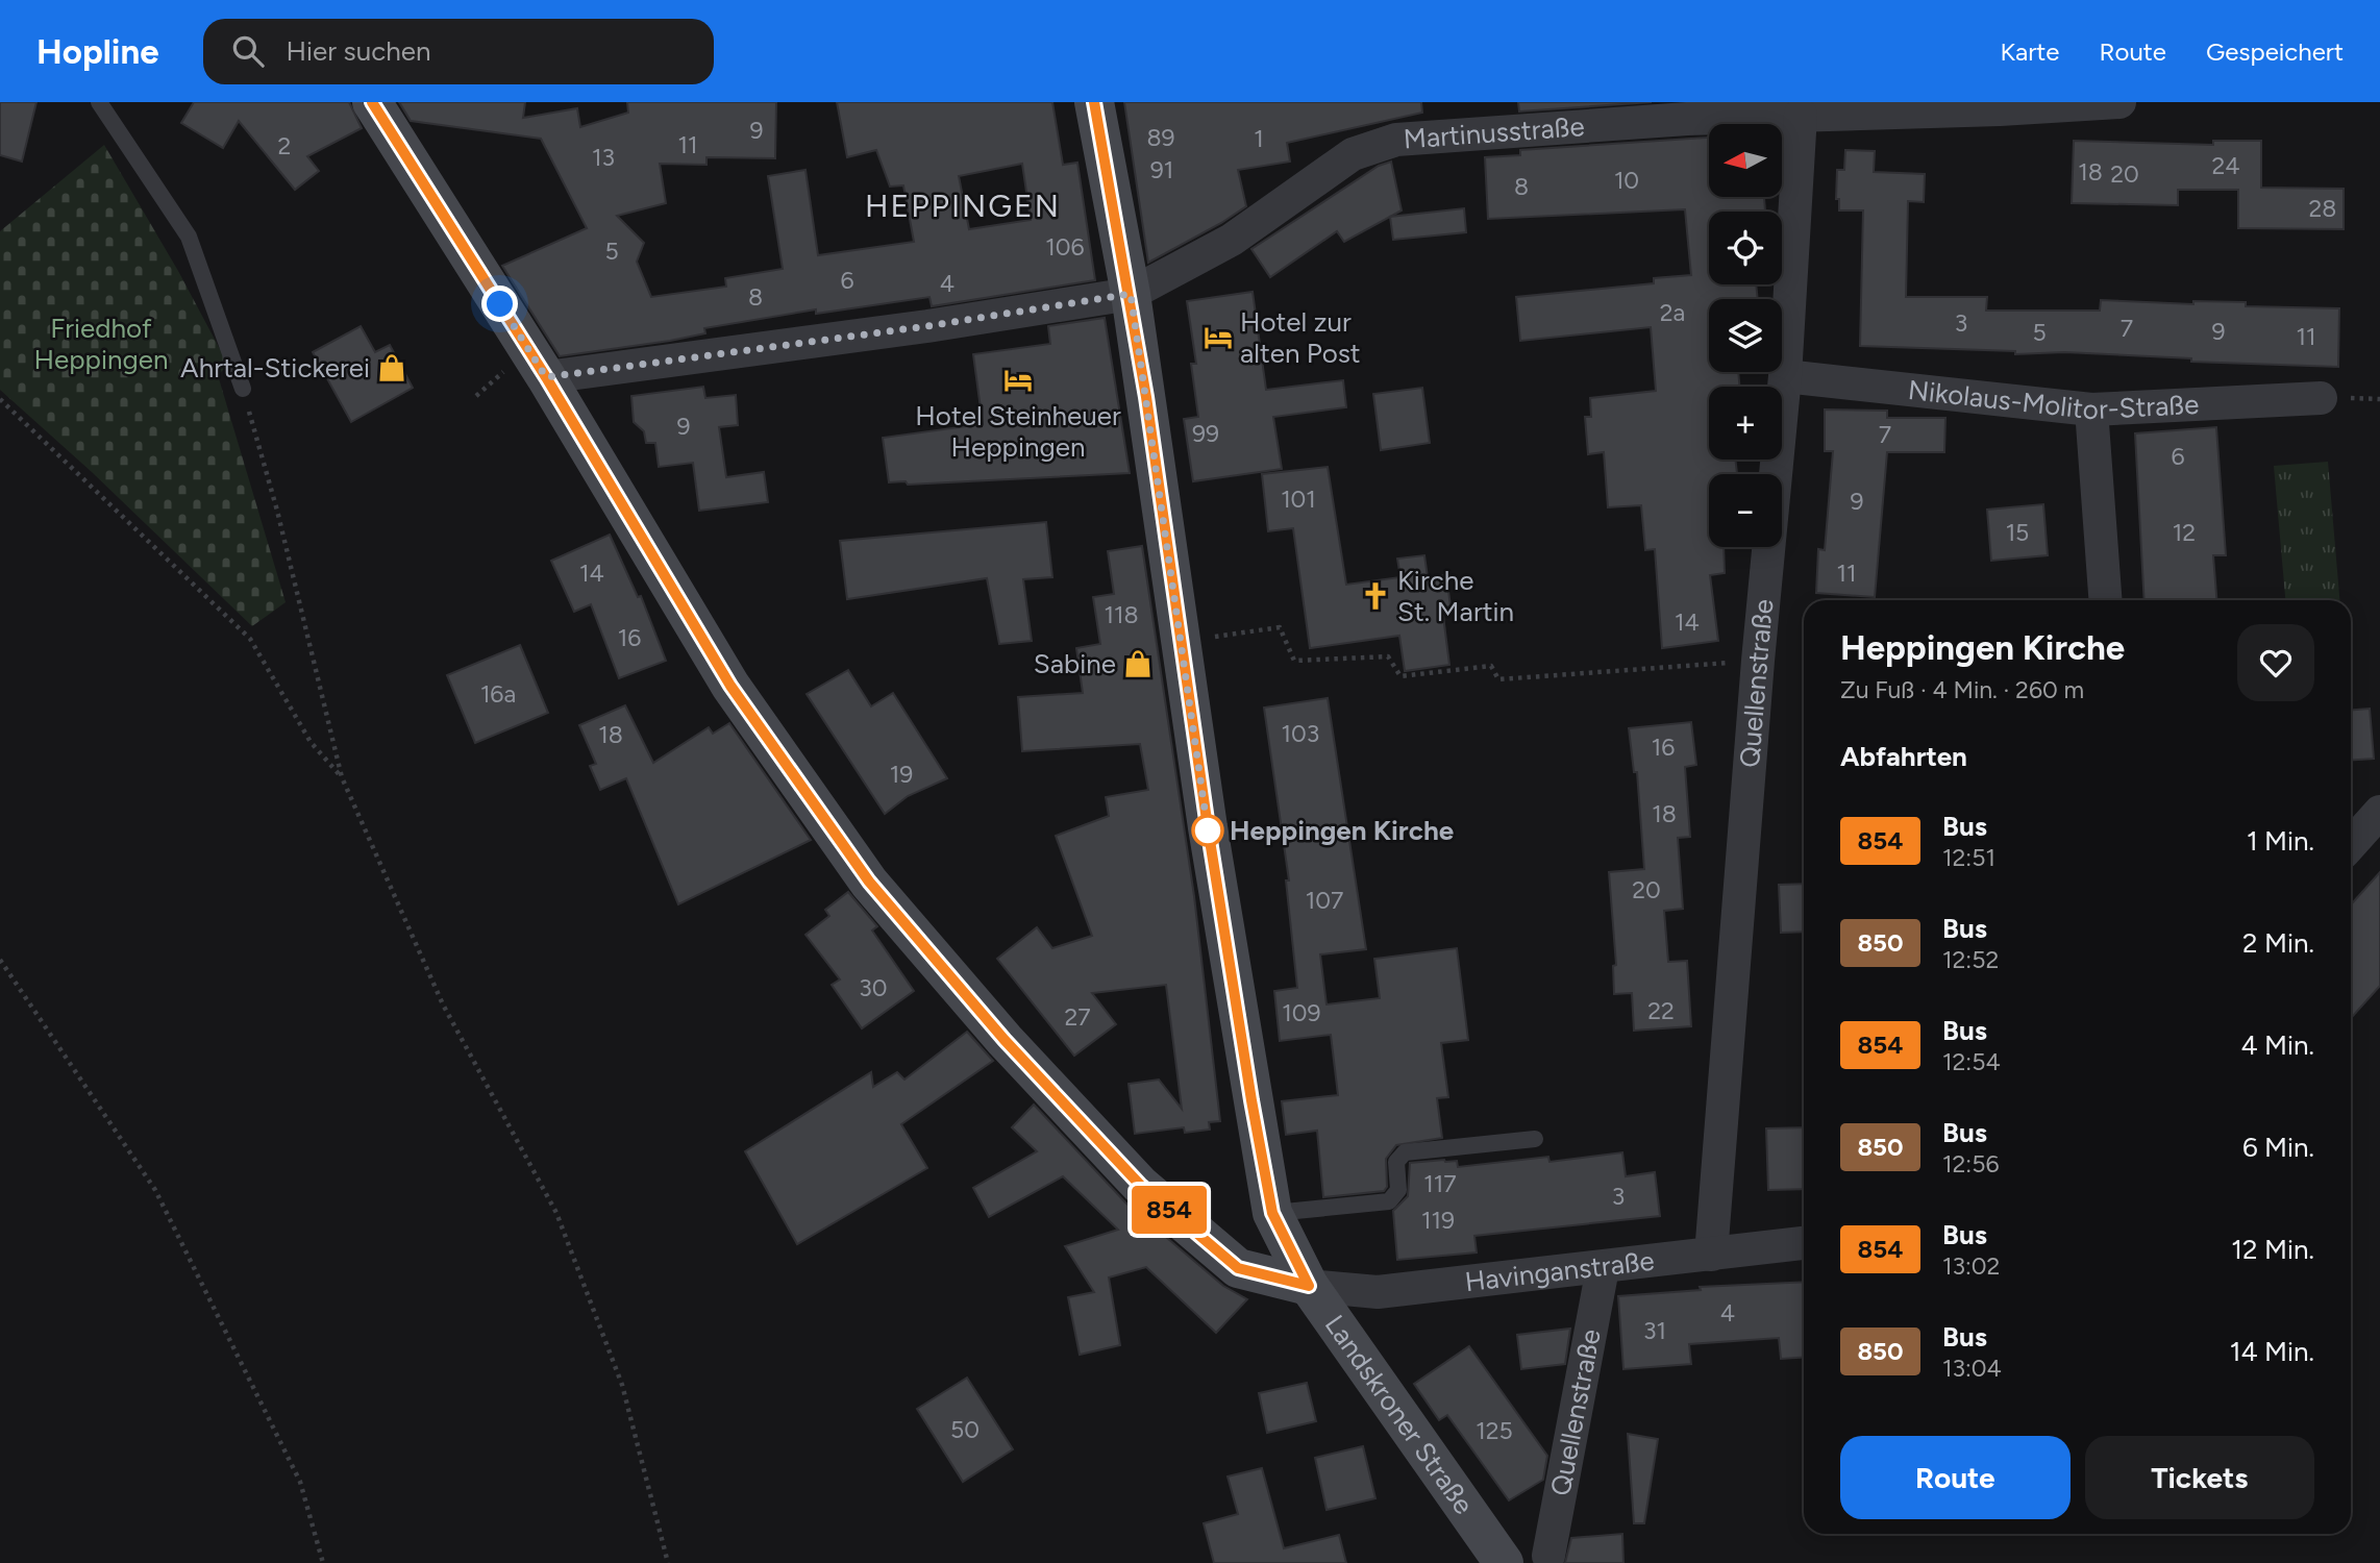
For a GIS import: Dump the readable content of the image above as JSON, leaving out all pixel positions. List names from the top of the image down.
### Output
{
  "streets": {
    "main road": ["Landskroner Straße"],
    "street": [
      "Martinusstraße",
      "Nikolaus-Molitor-Straße",
      "Quellenstraße",
      "Havinganstraße"
    ]
  },
  "crossings": [
    ["Martinusstraße", "Quellenstraße"],
    ["Martinusstraße", "Landskroner Straße"],
    ["Nikolaus-Molitor-Straße", "Quellenstraße"],
    ["Quellenstraße", "Havinganstraße"],
    ["Havinganstraße", "Landskroner Straße"]
  ],
  "districts": ["HEPPINGEN"],
  "parks": ["Friedhof Heppingen"],
  "places": {
    "hotel": ["Hotel zur alten Post", "Hotel Steinheuer Heppingen"],
    "shop": ["Ahrtal-Stickerei", "Sabine"],
    "church": ["Kirche St. Martin"],
    "other": ["Heppingen Kirche"]
  },
  "lines": ["bus line 854"],
  "house_numbers": [
    "9",
    "89",
    "1",
    "11",
    "2",
    "13",
    "24",
    "91",
    "18",
    "20",
    "10",
    "8",
    "28",
    "106",
    "5",
    "6",
    "4",
    "8",
    "2a",
    "3",
    "7",
    "9",
    "5",
    "11",
    "9",
    "99",
    "7",
    "6",
    "101",
    "9",
    "15",
    "12",
    "14",
    "11",
    "118",
    "14",
    "16",
    "16a",
    "103",
    "18",
    "16",
    "19",
    "18",
    "20",
    "107",
    "30",
    "22",
    "109",
    "27",
    "117",
    "3",
    "119",
    "4",
    "31",
    "50",
    "125"
  ],
  "north": "left",
  "page": {
    "header": "Hopline",
    "search": "Hier suchen",
    "nav": ["Karte", "Route", "Gespeichert"],
    "on_map": "854",
    "map_buttons": ["+", "−"],
    "heading": [
      ["Heppingen Kirche", "Zu Fuß · 4 Min. · 260 m"],
      "Abfahrten"
    ],
    "list": [
      {
        "mark": "854",
        "name": "Bus",
        "note": "12:51",
        "value": "1 Min."
      },
      {
        "mark": "850",
        "name": "Bus",
        "note": "12:52",
        "value": "2 Min."
      },
      {
        "mark": "854",
        "name": "Bus",
        "note": "12:54",
        "value": "4 Min."
      },
      {
        "mark": "850",
        "name": "Bus",
        "note": "12:56",
        "value": "6 Min."
      },
      {
        "mark": "854",
        "name": "Bus",
        "note": "13:02",
        "value": "12 Min."
      },
      {
        "mark": "850",
        "name": "Bus",
        "note": "13:04",
        "value": "14 Min."
      }
    ],
    "buttons": ["Route", "Tickets"]
  }
}
